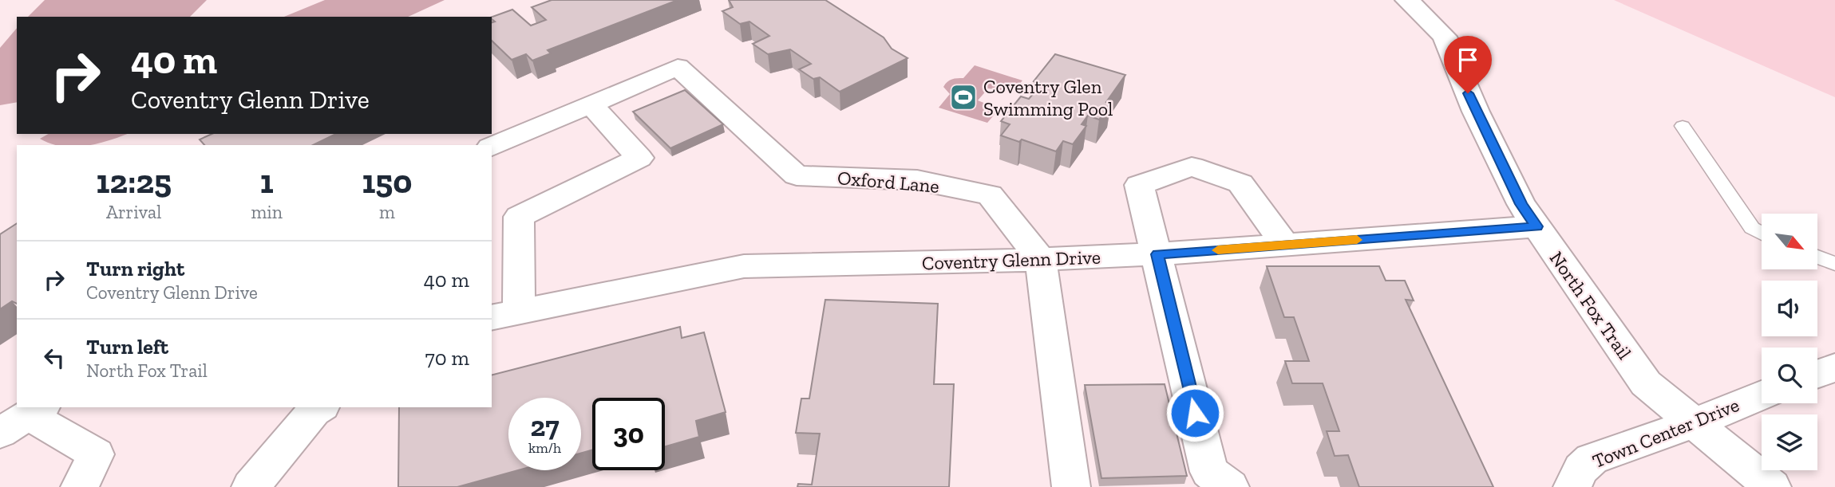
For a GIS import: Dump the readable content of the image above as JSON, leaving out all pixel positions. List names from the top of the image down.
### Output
{
  "streets": {
    "street": [
      "Oxford Lane",
      "Coventry Glenn Drive",
      "North Fox Trail",
      "Town Center Drive"
    ]
  },
  "crossings": [
    ["Oxford Lane", "Coventry Glenn Drive"],
    ["Coventry Glenn Drive", "North Fox Trail"],
    ["North Fox Trail", "Town Center Drive"]
  ],
  "places": {
    "sports": ["Coventry Glen Swimming Pool"]
  },
  "north": "bottom right",
  "page": {
    "turn": ["40 m", "Coventry Glenn Drive"],
    "eta": [
      "12:25",
      "Arrival",
      "1",
      "min",
      "150",
      "m"
    ],
    "list": [
      {
        "name": "Turn right",
        "note": "Coventry Glenn Drive",
        "value": "40 m"
      },
      {
        "name": "Turn left",
        "note": "North Fox Trail",
        "value": "70 m"
      }
    ],
    "speed": "27 km/h",
    "limit": "30"
  }
}
